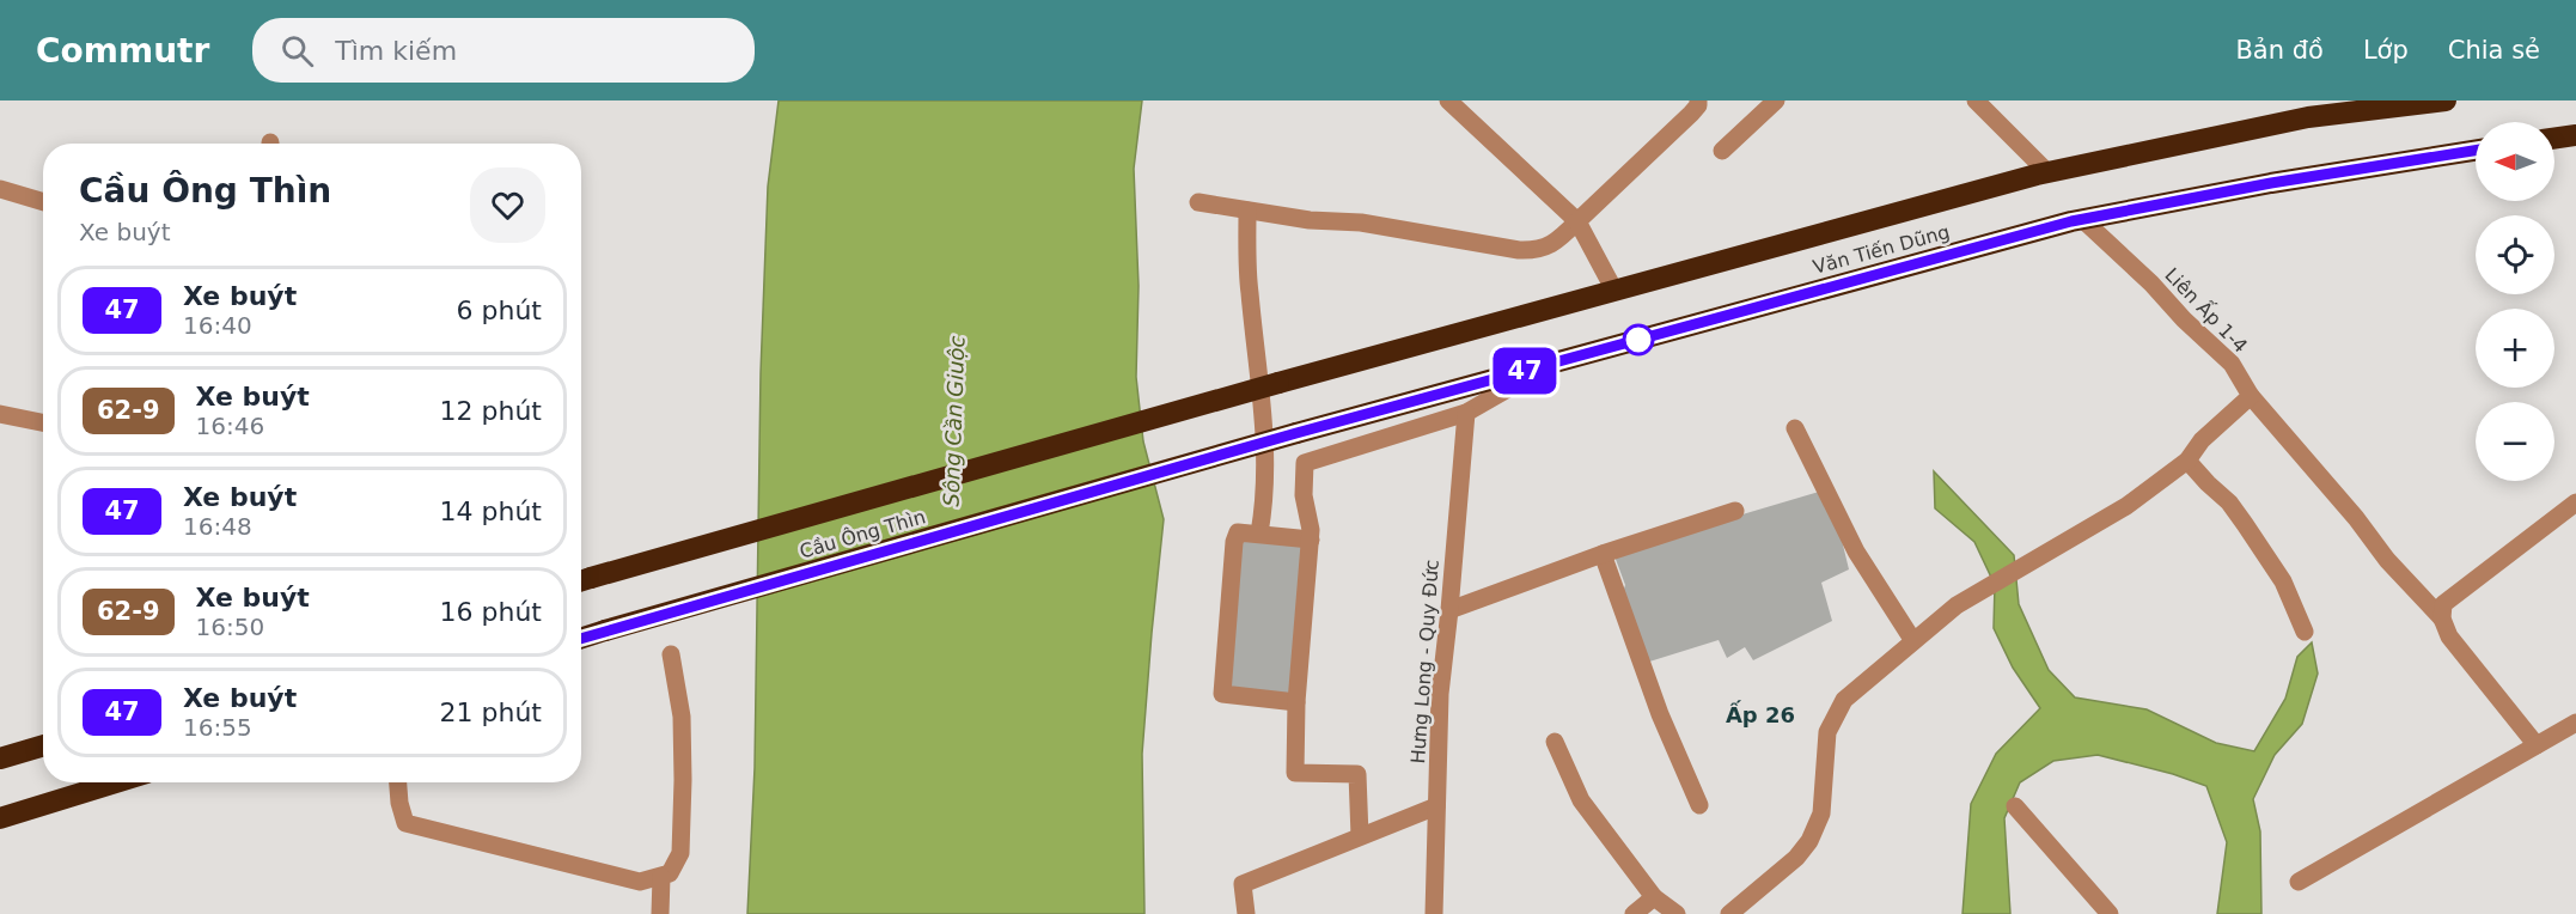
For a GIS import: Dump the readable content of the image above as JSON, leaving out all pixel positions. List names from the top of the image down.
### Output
{
  "streets": {
    "highway": ["Văn Tiến Dũng", "Cầu Ông Thìn"],
    "street": ["Liên Ấp 1-4", "Hưng Long - Quy Đức"]
  },
  "crossings": [
    ["Văn Tiến Dũng", "Liên Ấp 1-4"],
    ["Văn Tiến Dũng", "Cầu Ông Thìn"]
  ],
  "districts": ["Ấp 26"],
  "water": ["Sông Cần Giuộc"],
  "lines": ["bus line 47"],
  "north": "left",
  "page": {
    "header": "Commutr",
    "search": "Tìm kiếm",
    "nav": ["Bản đồ", "Lớp", "Chia sẻ"],
    "on_map": "47",
    "map_buttons": ["+", "−"],
    "heading": ["Cầu Ông Thìn", "Xe buýt"],
    "list": [
      {
        "mark": "47",
        "name": "Xe buýt",
        "note": "16:40",
        "value": "6 phút"
      },
      {
        "mark": "62-9",
        "name": "Xe buýt",
        "note": "16:46",
        "value": "12 phút"
      },
      {
        "mark": "47",
        "name": "Xe buýt",
        "note": "16:48",
        "value": "14 phút"
      },
      {
        "mark": "62-9",
        "name": "Xe buýt",
        "note": "16:50",
        "value": "16 phút"
      },
      {
        "mark": "47",
        "name": "Xe buýt",
        "note": "16:55",
        "value": "21 phút"
      }
    ]
  }
}
